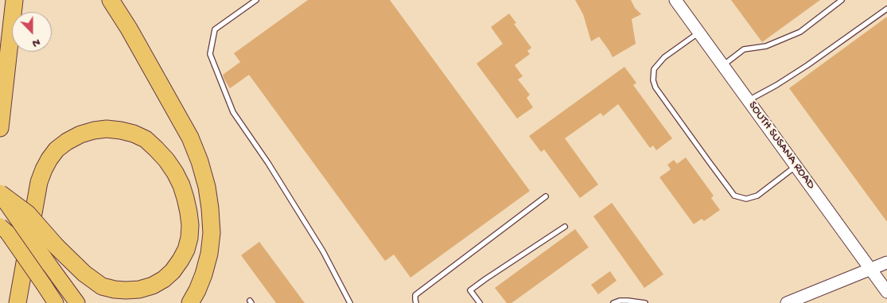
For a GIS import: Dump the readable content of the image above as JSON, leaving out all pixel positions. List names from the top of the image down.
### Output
{
  "streets": {
    "street": ["SOUTH SUSANA ROAD"]
  },
  "north": "bottom"
}
